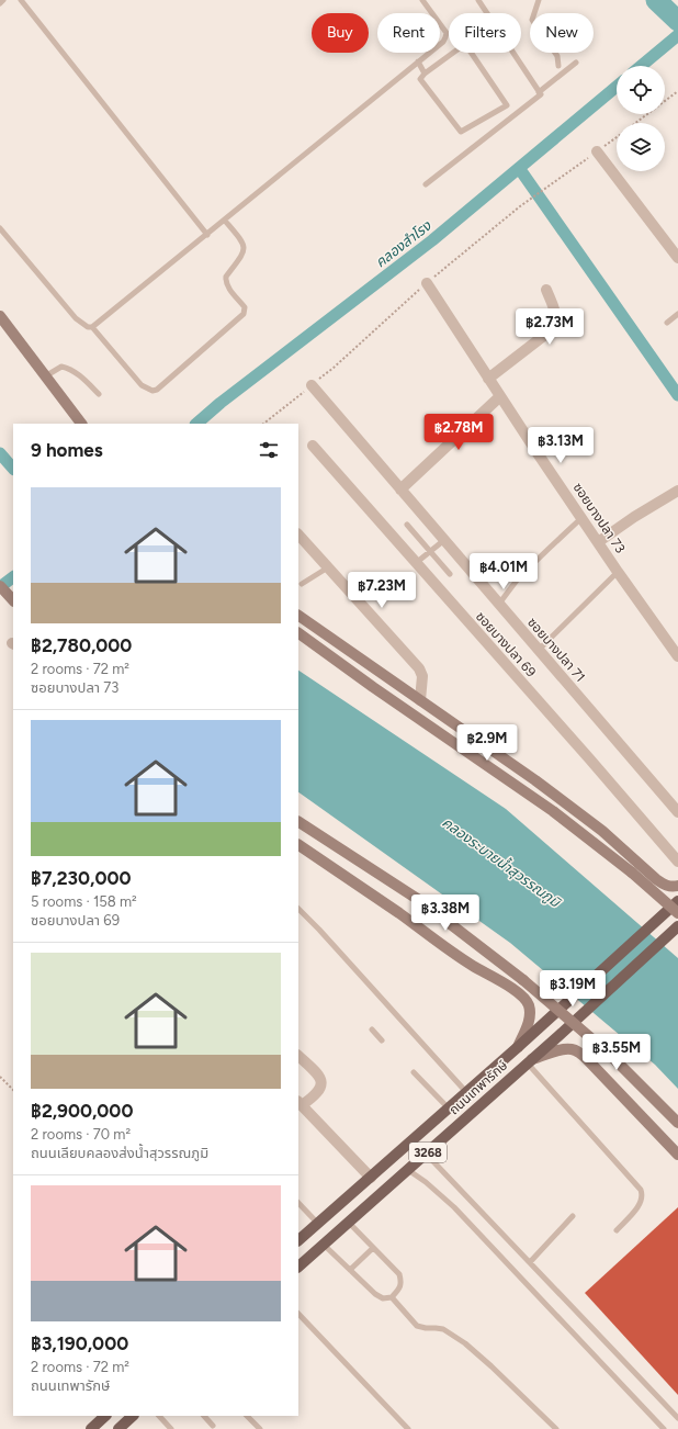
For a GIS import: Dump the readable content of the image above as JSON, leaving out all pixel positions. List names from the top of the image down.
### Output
{
  "streets": {
    "main road": ["ถนนเทพารักษ์", "3268"],
    "street": ["ซอยบางปลา 73", "ซอยบางปลา 69", "ซอยบางปลา 71"]
  },
  "water": ["คลองสำโรง", "คลองระบายน้ำสุวรรณภูมิ"],
  "page": {
    "chip": [
      "Buy",
      "Rent",
      "Filters",
      "New"
    ],
    "price": [
      "฿2.73M",
      "฿2.78M",
      "฿3.13M",
      "฿4.01M",
      "฿7.23M",
      "฿2.9M",
      "฿3.38M",
      "฿3.19M",
      "฿3.55M"
    ],
    "heading": "9 homes",
    "list": [
      {
        "name": "฿2,780,000",
        "note": "2 rooms · 72 m² · ซอยบางปลา 73"
      },
      {
        "name": "฿7,230,000",
        "note": "5 rooms · 158 m² · ซอยบางปลา 69"
      },
      {
        "name": "฿2,900,000",
        "note": "2 rooms · 70 m² · ถนนเลียบคลองส่งน้ำสุวรรณภูมิ"
      },
      {
        "name": "฿3,190,000",
        "note": "2 rooms · 72 m² · ถนนเทพารักษ์"
      }
    ]
  }
}
